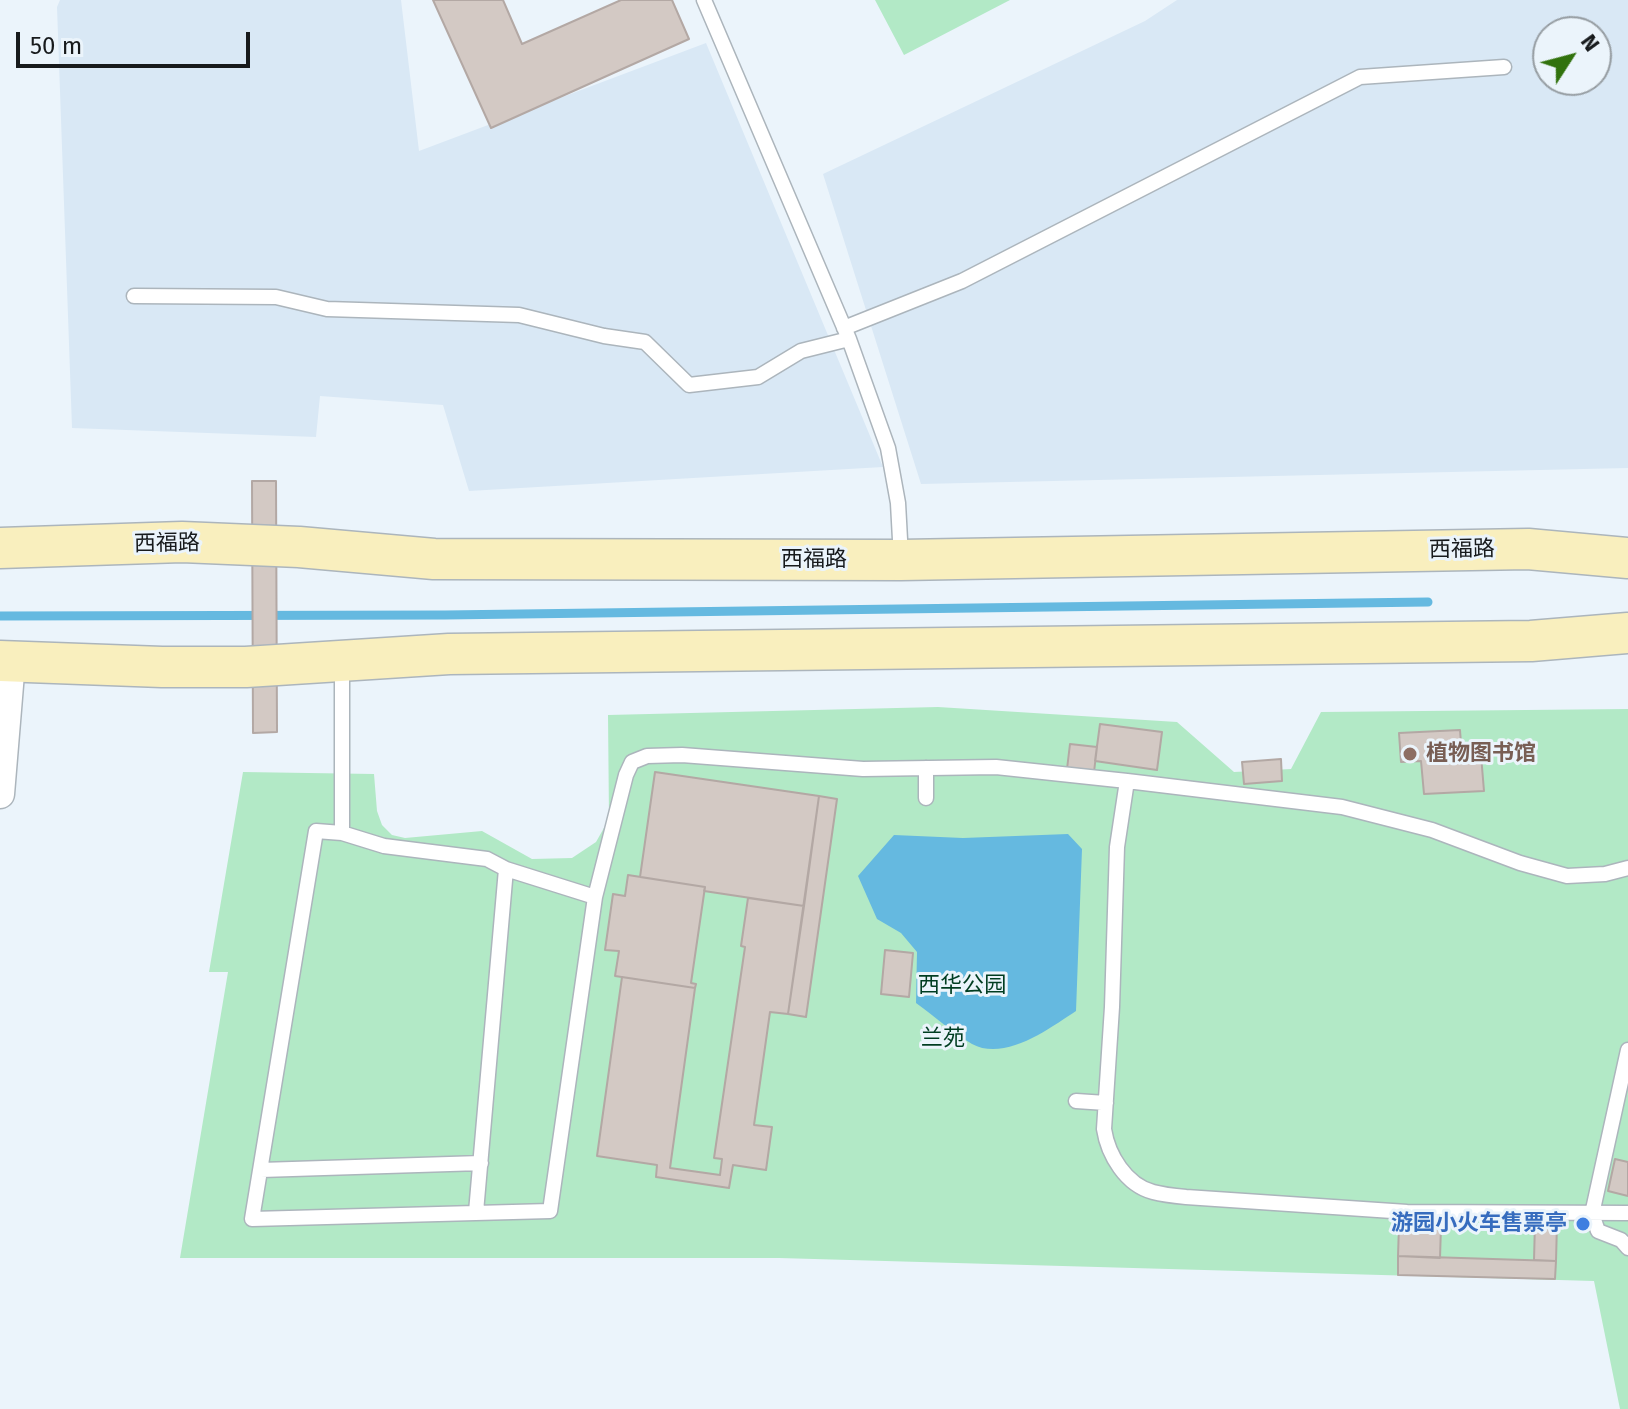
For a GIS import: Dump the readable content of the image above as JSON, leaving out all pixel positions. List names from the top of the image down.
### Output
{
  "streets": {
    "main road": ["西福路"]
  },
  "parks": ["西华公园", "兰苑"],
  "places": ["植物图书馆", "游园小火车售票亭"],
  "scale_bar": "50 m",
  "north": "top right"
}
